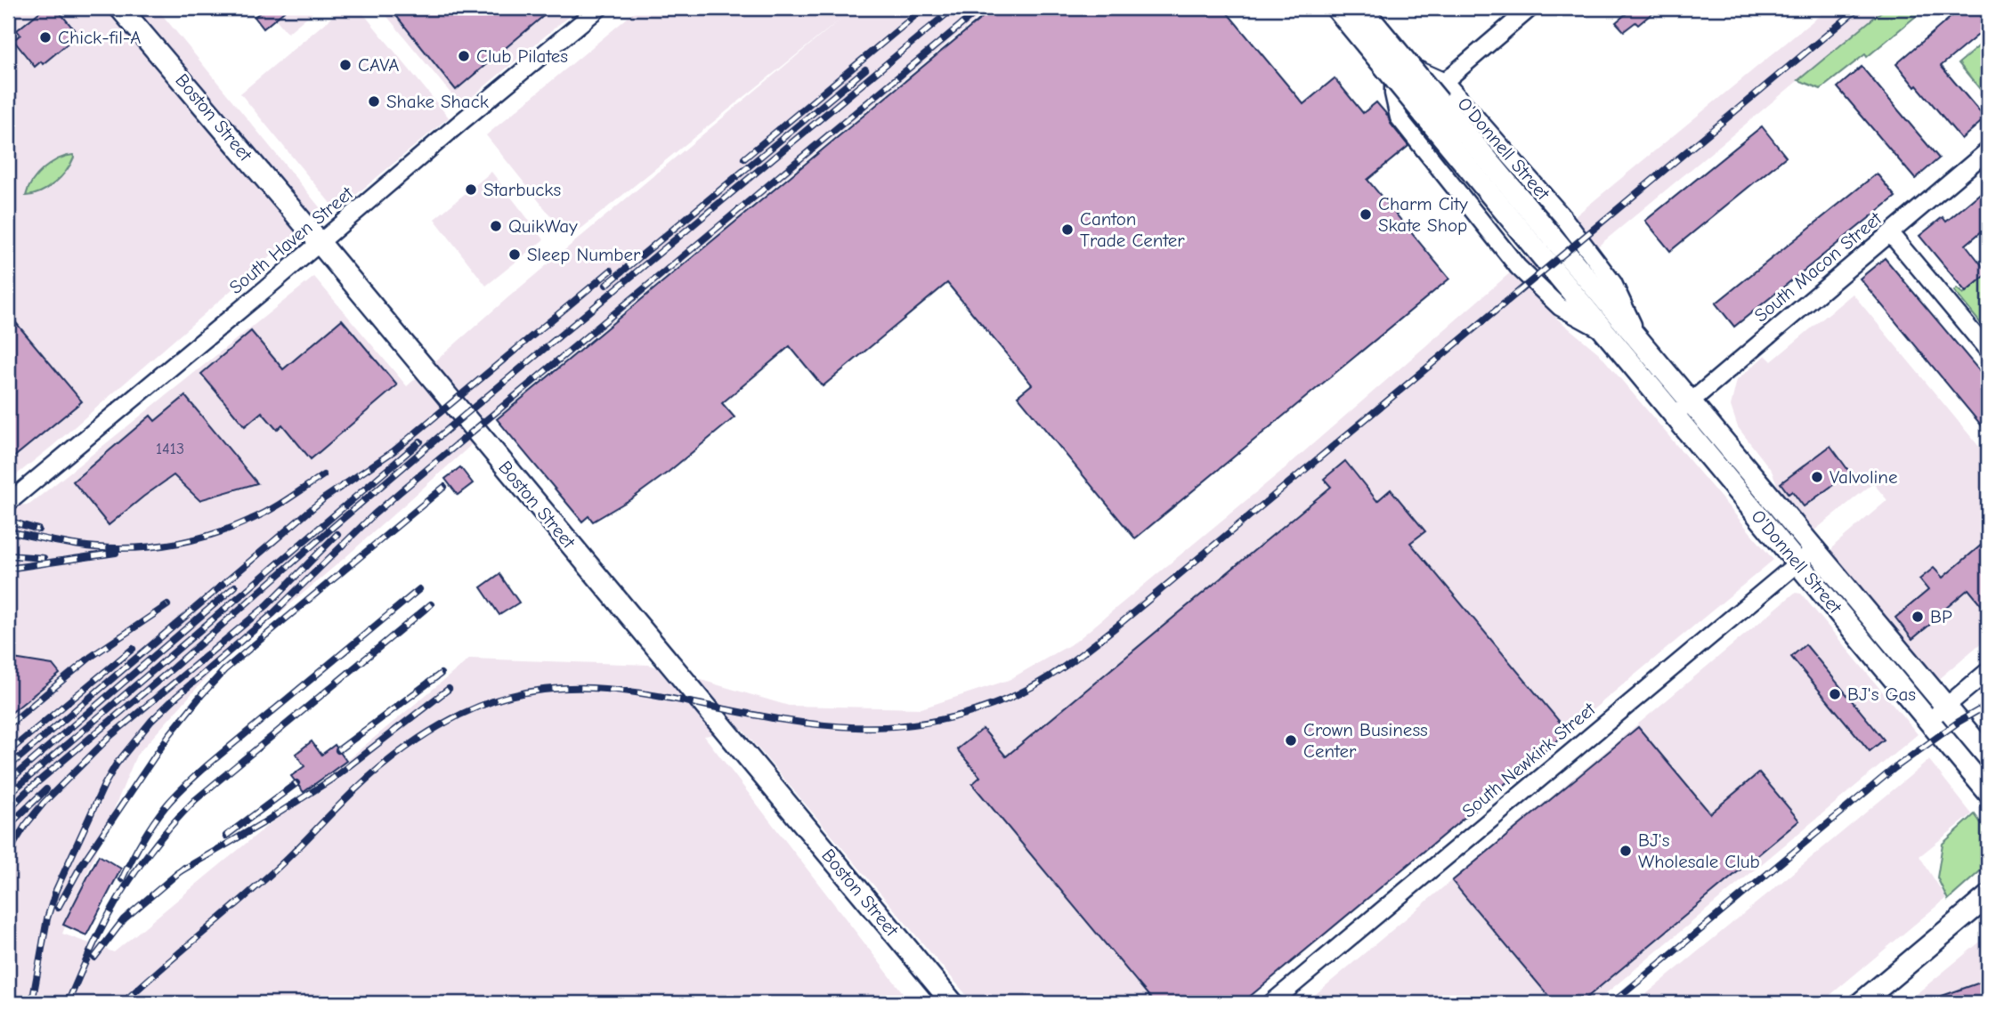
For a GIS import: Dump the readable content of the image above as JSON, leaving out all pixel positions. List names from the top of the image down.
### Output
{
  "streets": {
    "main road": ["Boston Street", "O'Donnell Street"],
    "street": ["South Haven Street", "South Macon Street", "South Newkirk Street"]
  },
  "crossings": [
    ["Boston Street", "South Haven Street"],
    ["O'Donnell Street", "South Macon Street"],
    ["O'Donnell Street", "South Newkirk Street"]
  ],
  "places": [
    "Chick-fil-A",
    "Club Pilates",
    "CAVA",
    "Shake Shack",
    "Starbucks",
    "Charm City Skate Shop",
    "QuikWay",
    "Canton Trade Center",
    "Sleep Number",
    "Valvoline",
    "BP",
    "BJ's Gas",
    "Crown Business Center",
    "BJ's Wholesale Club"
  ],
  "house_numbers": ["1413"]
}
